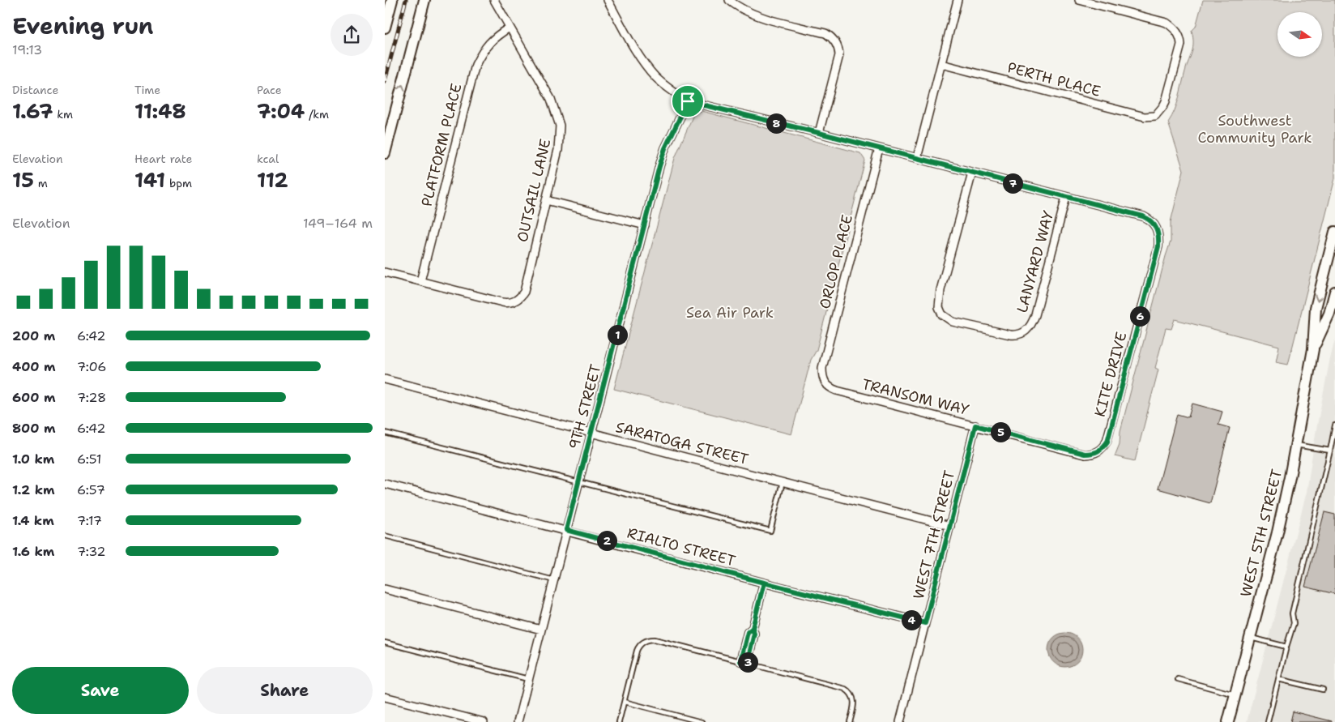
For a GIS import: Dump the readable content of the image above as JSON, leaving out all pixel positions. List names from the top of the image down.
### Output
{
  "streets": {
    "main road": ["WEST 5TH STREET"],
    "street": [
      "PERTH PLACE",
      "PLATFORM PLACE",
      "OUTSAIL LANE",
      "ORLOP PLACE",
      "LANYARD WAY",
      "KITE DRIVE",
      "TRANSOM WAY",
      "9TH STREET",
      "SARATOGA STREET",
      "WEST 7TH STREET",
      "RIALTO STREET"
    ]
  },
  "crossings": [
    ["PLATFORM PLACE", "OUTSAIL LANE"],
    ["ORLOP PLACE", "TRANSOM WAY"],
    ["LANYARD WAY", "KITE DRIVE"],
    ["KITE DRIVE", "TRANSOM WAY"],
    ["TRANSOM WAY", "WEST 7TH STREET"],
    ["9TH STREET", "SARATOGA STREET"],
    ["9TH STREET", "RIALTO STREET"],
    ["SARATOGA STREET", "WEST 7TH STREET"],
    ["WEST 7TH STREET", "RIALTO STREET"]
  ],
  "parks": ["Southwest Community Park", "Sea Air Park"],
  "north": "right",
  "page": {
    "heading": ["Evening run", "19:13"],
    "stats": [
      ["Distance", "1.67 km"],
      ["Time", "11:48"],
      ["Pace", "7:04 /km"],
      ["Elevation", "15 m"],
      ["Heart rate", "141 bpm"],
      ["kcal", "112"]
    ],
    "pins": [
      "8",
      "7",
      "6",
      "1",
      "5",
      "2",
      "4",
      "3"
    ],
    "chart": ["Elevation", "149–164 m"],
    "list": [
      {
        "name": "200 m",
        "note": "6:42"
      },
      {
        "name": "400 m",
        "note": "7:06"
      },
      {
        "name": "600 m",
        "note": "7:28"
      },
      {
        "name": "800 m",
        "note": "6:42"
      },
      {
        "name": "1.0 km",
        "note": "6:51"
      },
      {
        "name": "1.2 km",
        "note": "6:57"
      },
      {
        "name": "1.4 km",
        "note": "7:17"
      },
      {
        "name": "1.6 km",
        "note": "7:32"
      }
    ],
    "buttons": ["Save", "Share"]
  }
}
